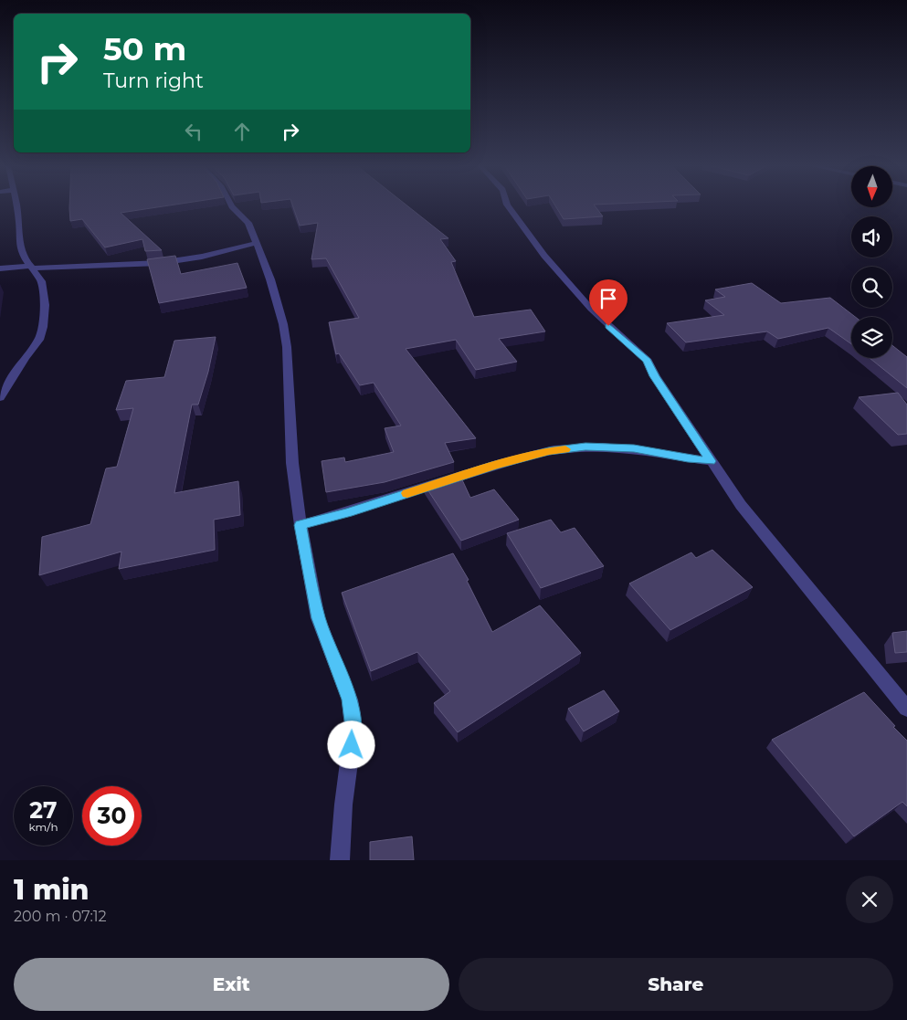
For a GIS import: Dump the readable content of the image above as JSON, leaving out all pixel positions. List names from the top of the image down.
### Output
{
  "north": "bottom",
  "page": {
    "turn": ["50 m", "Turn right"],
    "speed": "27 km/h",
    "limit": "30",
    "heading": ["1 min", "200 m · 07:12"],
    "buttons": ["Exit", "Share"]
  }
}
